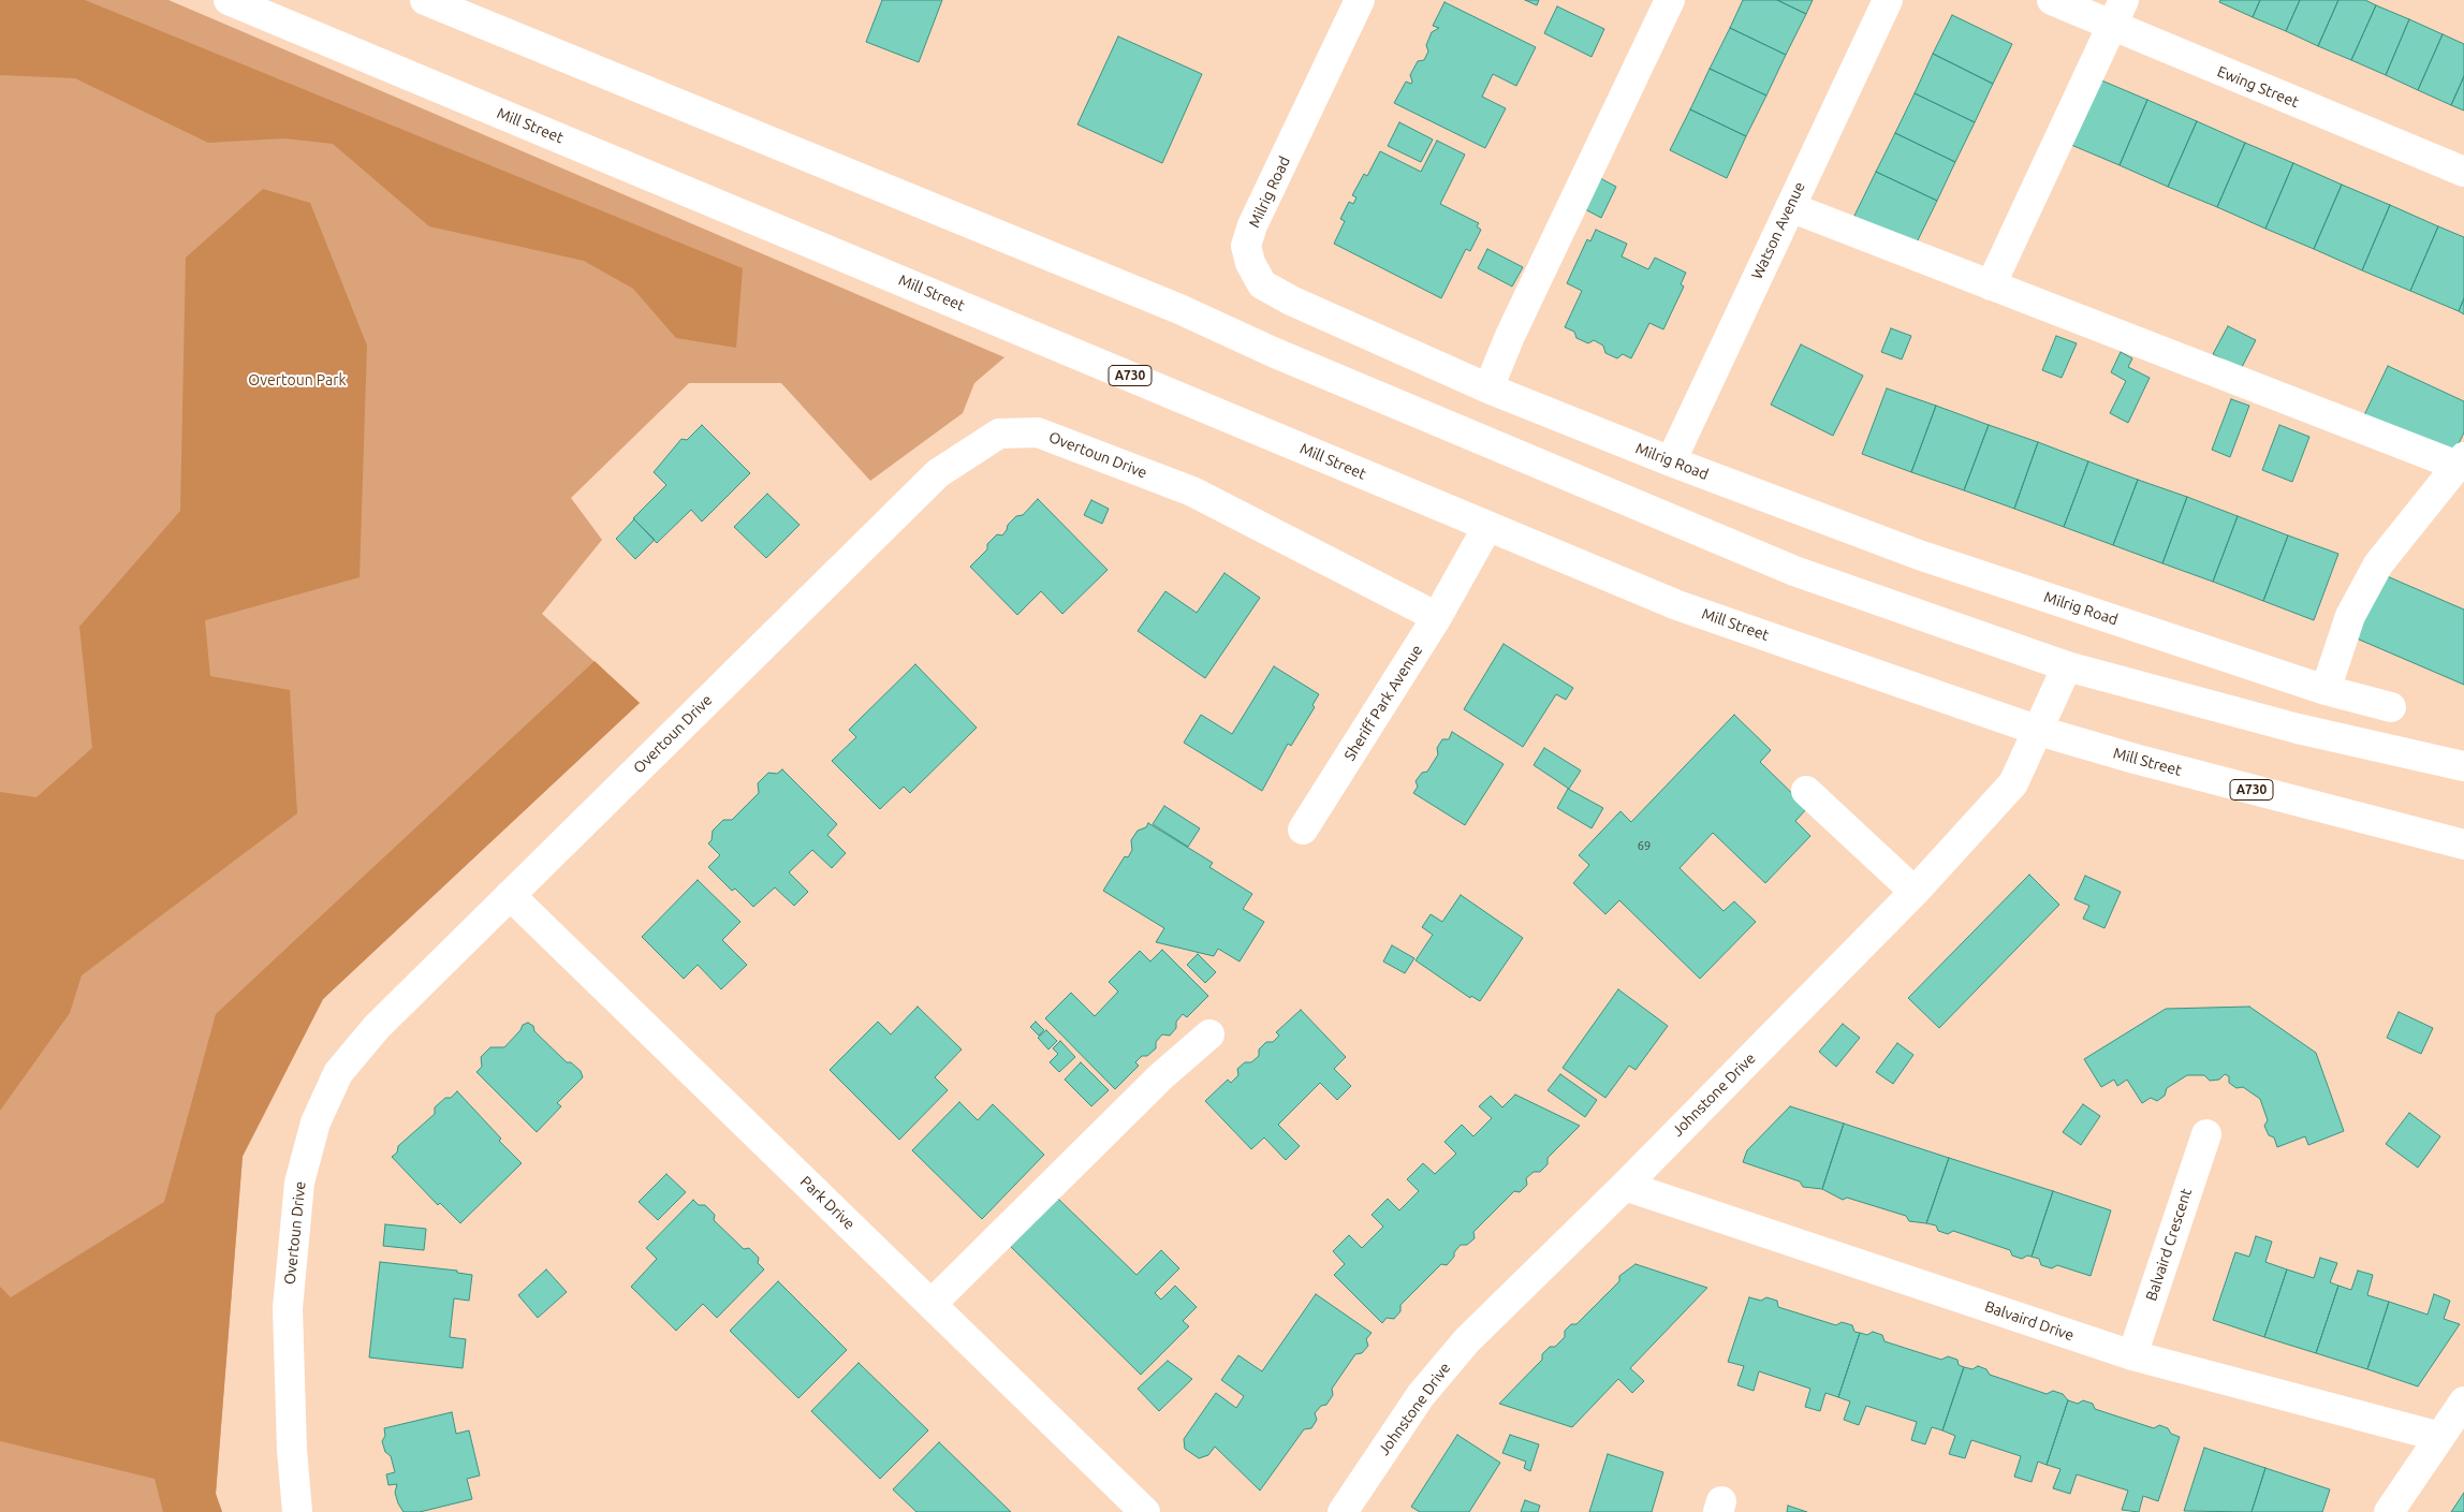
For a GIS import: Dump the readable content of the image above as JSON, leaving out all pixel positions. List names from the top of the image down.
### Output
{
  "streets": {
    "street": [
      "Ewing Street",
      "Mill Street",
      "Milrig Road",
      "Watson Avenue",
      "A730",
      "Overtoun Drive",
      "Sheriff Park Avenue",
      "Johnstone Drive",
      "Park Drive",
      "Balvaird Crescent",
      "Balvaird Drive"
    ]
  },
  "crossings": [
    ["Mill Street", "Sheriff Park Avenue"],
    ["Mill Street", "Johnstone Drive"],
    ["Milrig Road", "Watson Avenue"],
    ["Overtoun Drive", "Sheriff Park Avenue"],
    ["Overtoun Drive", "Park Drive"],
    ["Johnstone Drive", "Balvaird Drive"],
    ["Balvaird Crescent", "Balvaird Drive"]
  ],
  "parks": ["Overtoun Park"],
  "house_numbers": ["69"]
}
